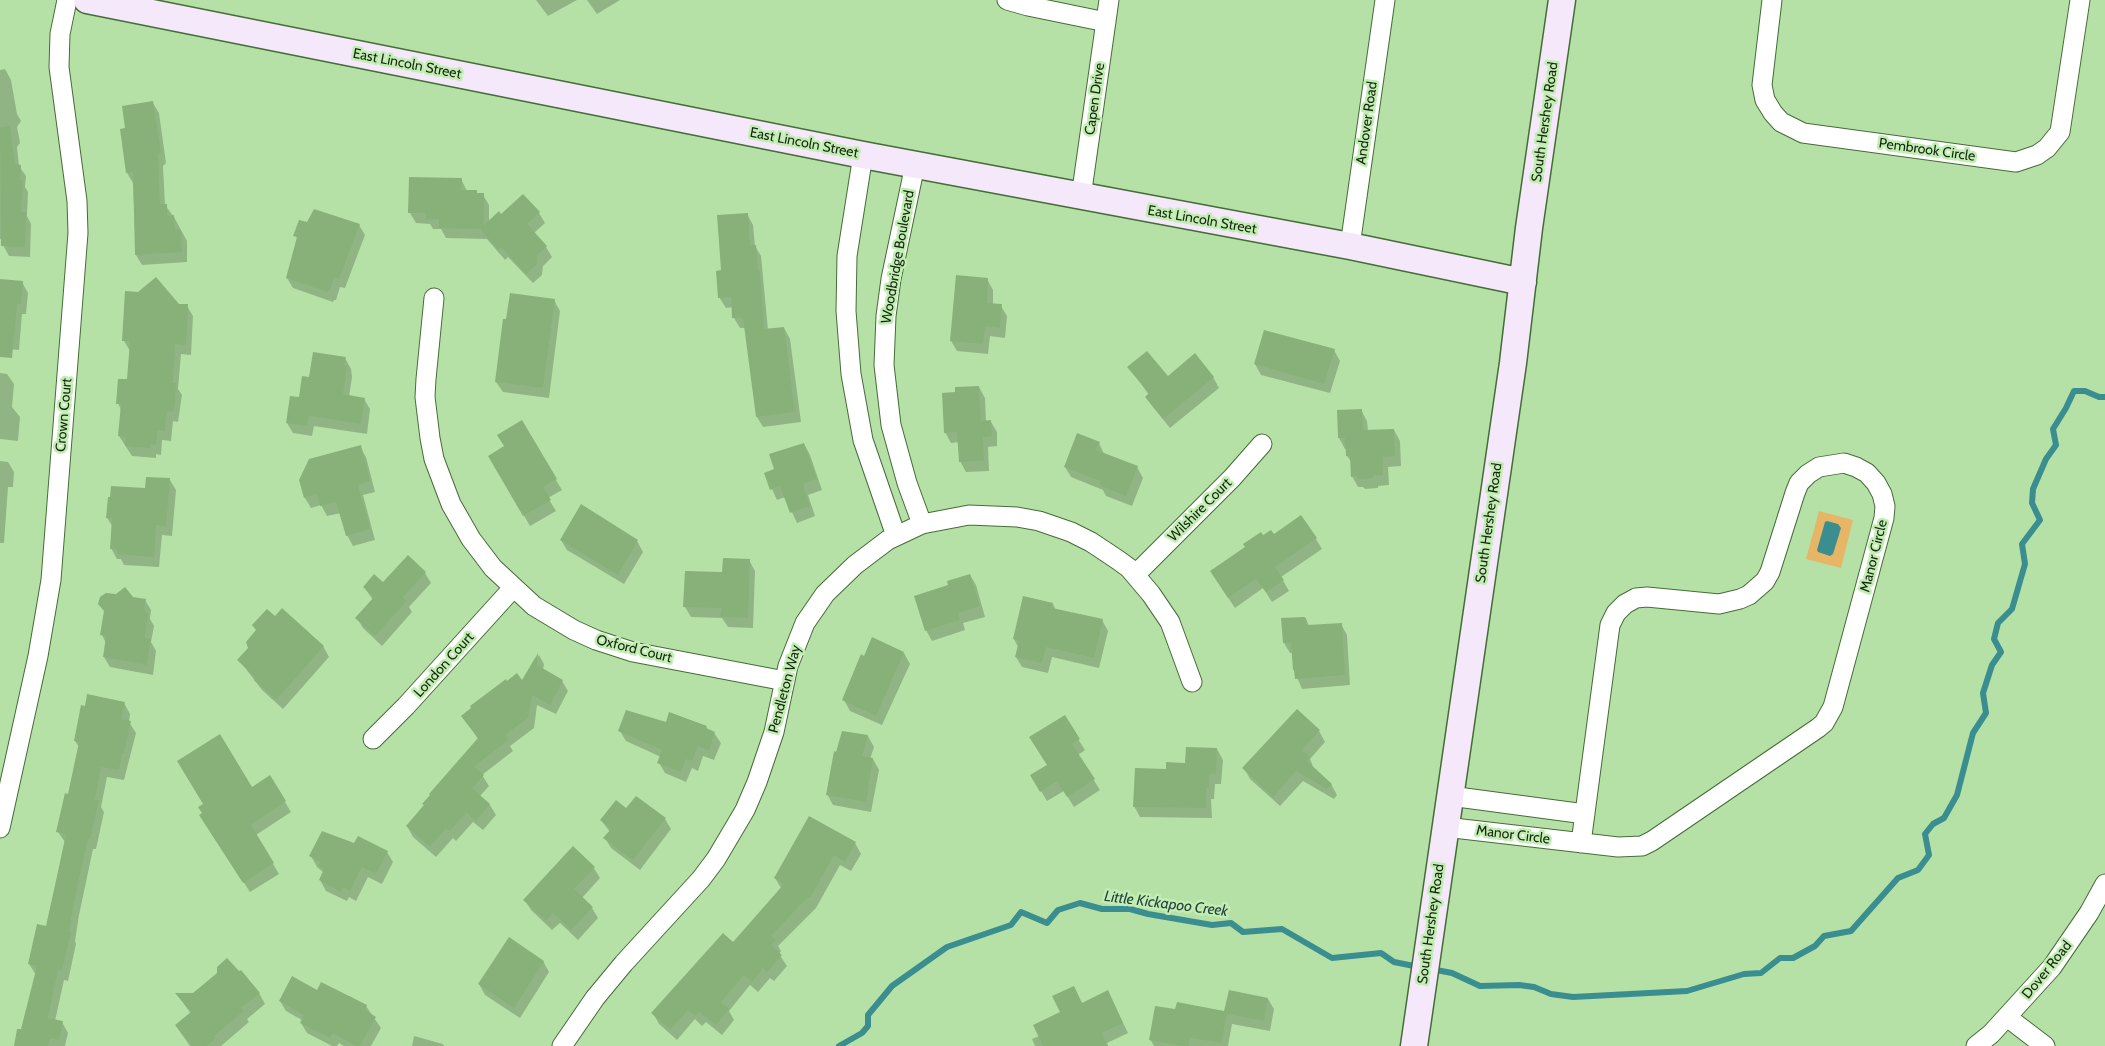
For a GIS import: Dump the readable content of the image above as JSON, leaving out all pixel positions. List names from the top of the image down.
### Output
{
  "streets": {
    "main road": ["East Lincoln Street", "South Hershey Road"],
    "street": [
      "Capen Drive",
      "Andover Road",
      "Pembrook Circle",
      "Woodbridge Boulevard",
      "Crown Court",
      "Wilshire Court",
      "Manor Circle",
      "Oxford Court",
      "London Court",
      "Pendleton Way",
      "Dover Road"
    ]
  },
  "crossings": [
    ["East Lincoln Street", "Capen Drive"],
    ["East Lincoln Street", "South Hershey Road"],
    ["East Lincoln Street", "Andover Road"],
    ["East Lincoln Street", "Woodbridge Boulevard"],
    ["South Hershey Road", "Manor Circle"],
    ["Woodbridge Boulevard", "Pendleton Way"],
    ["Wilshire Court", "Pendleton Way"],
    ["Oxford Court", "London Court"],
    ["Oxford Court", "Pendleton Way"]
  ],
  "water": ["Little Kickapoo Creek"]
}
